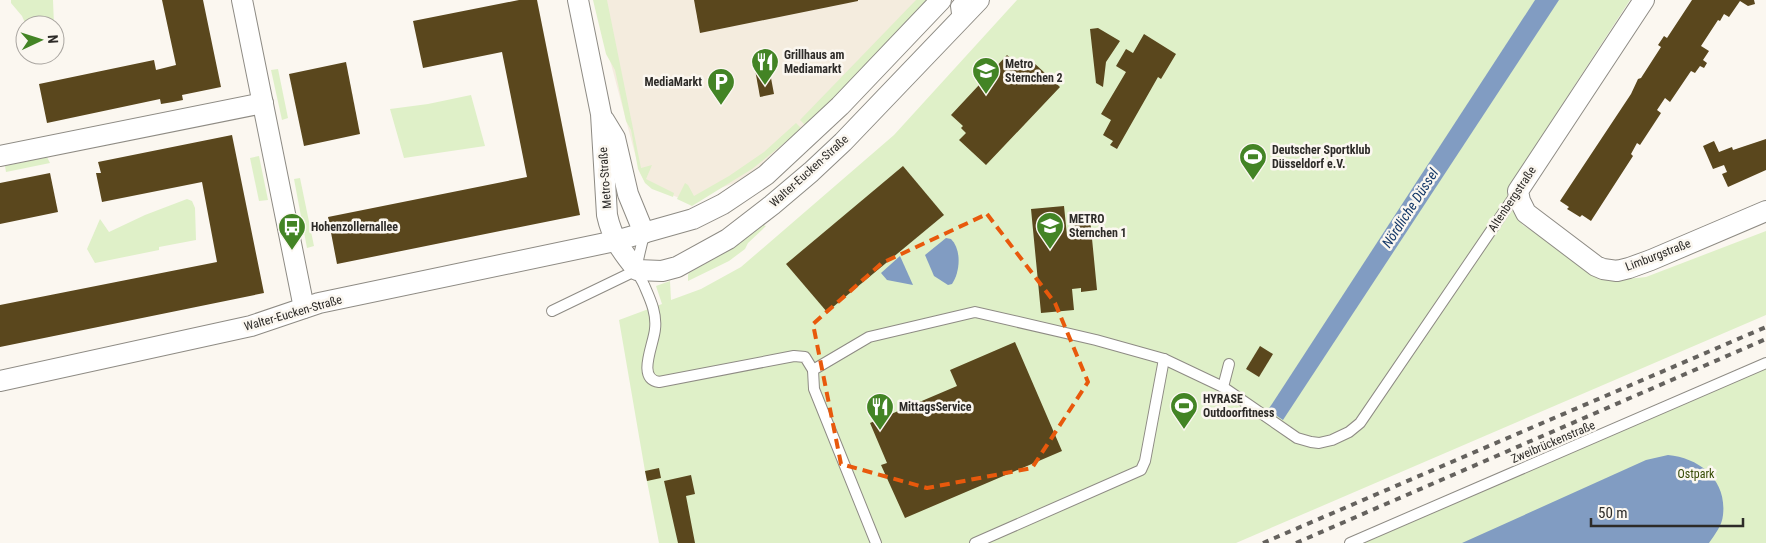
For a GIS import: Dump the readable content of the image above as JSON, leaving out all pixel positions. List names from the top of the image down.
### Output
{
  "streets": {
    "street": [
      "Walter-Eucken-Straße",
      "Metro-Straße",
      "Altenbergstraße",
      "Limburgstraße"
    ],
    "lane": ["Zweibrückenstraße"]
  },
  "crossings": [
    ["Walter-Eucken-Straße", "Metro-Straße"],
    ["Altenbergstraße", "Limburgstraße"]
  ],
  "water": ["Nördliche Düssel"],
  "parks": ["Ostpark"],
  "places": {
    "restaurant": ["Grillhaus am Mediamarkt", "MittagsService"],
    "school or university": ["Metro Sternchen 2", "METRO Sternchen 1"],
    "parking": ["MediaMarkt"],
    "sports": ["Deutscher Sportklub Düsseldorf e.V.", "HYRASE Outdoorfitness"],
    "bus stop": ["Hohenzollernallee"]
  },
  "scale_bar": "50 m",
  "north": "right"
}
